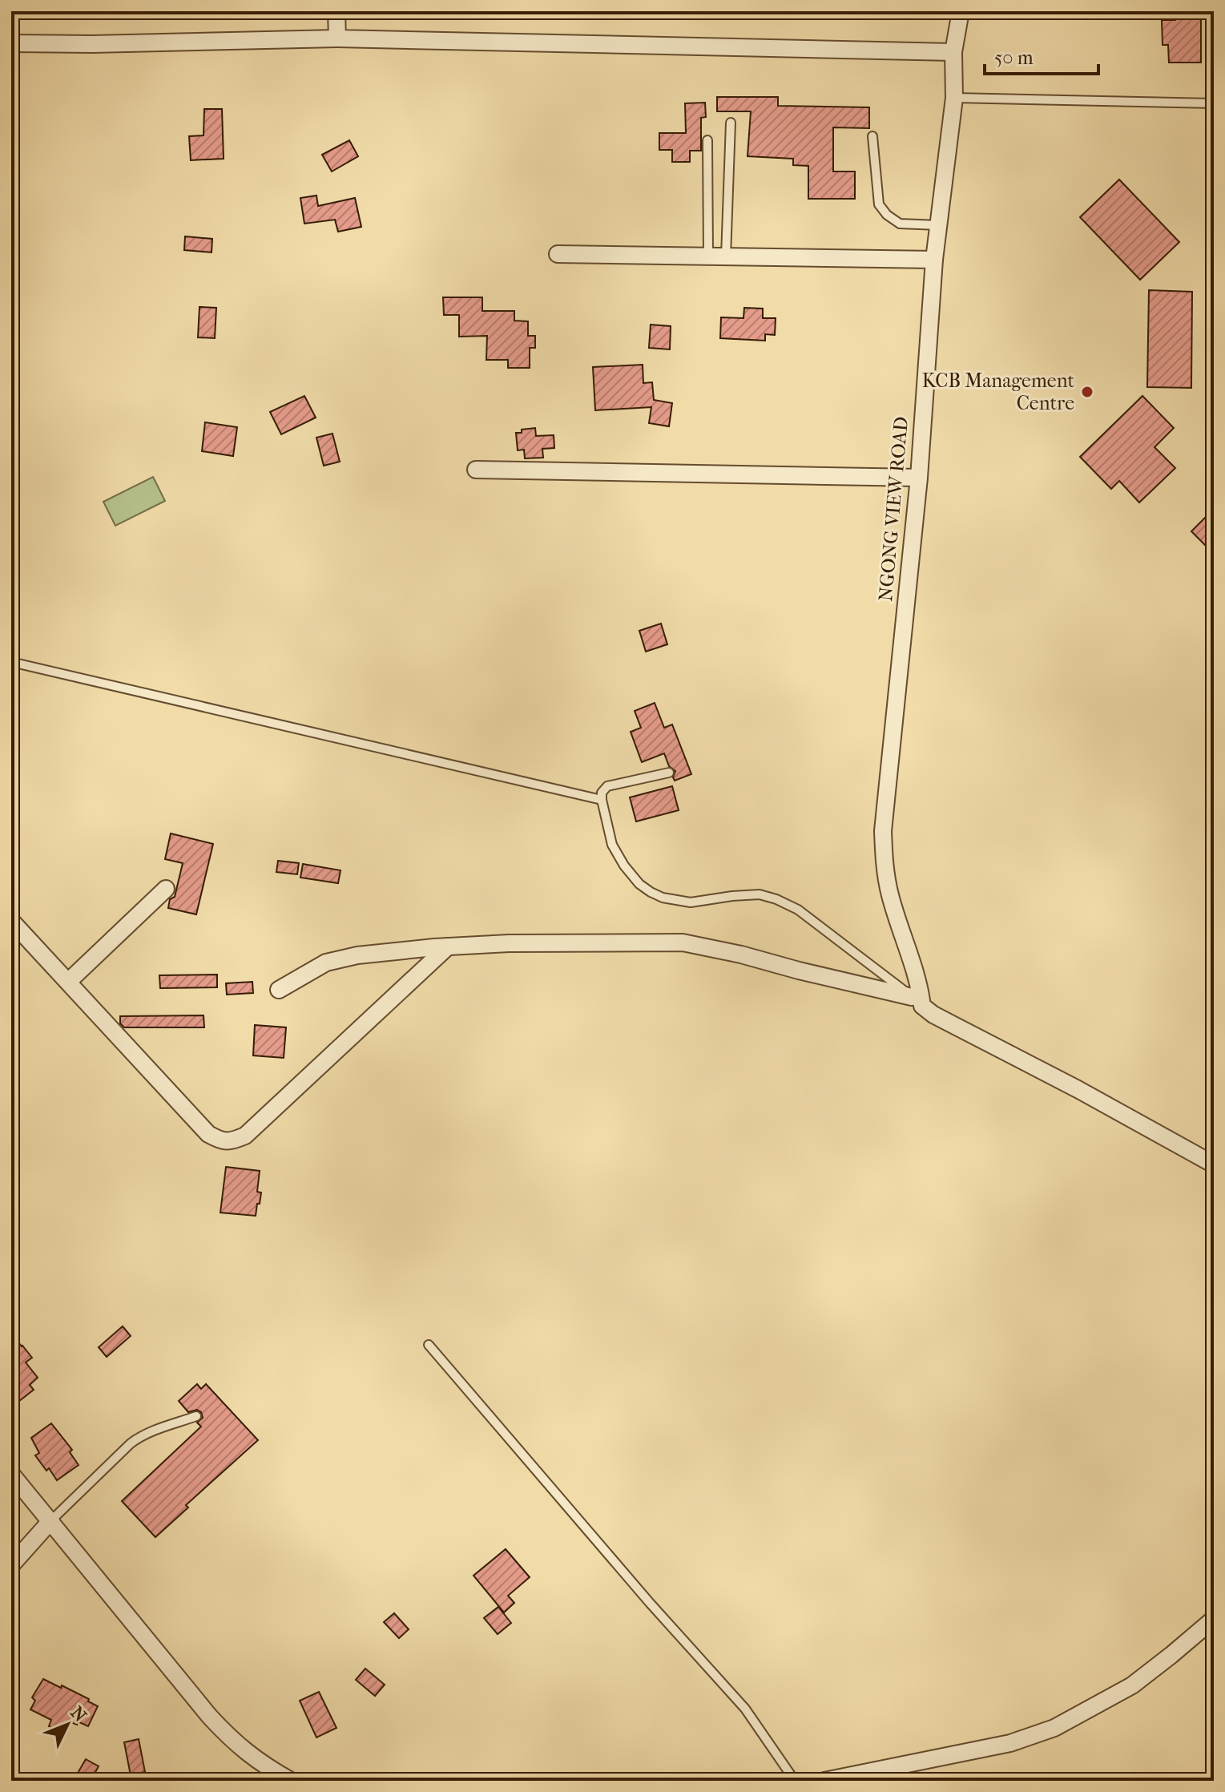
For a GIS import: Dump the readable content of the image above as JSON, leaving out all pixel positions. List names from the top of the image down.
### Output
{
  "streets": {
    "street": ["NGONG VIEW ROAD"]
  },
  "places": ["KCB Management Centre"],
  "scale_bar": "50 m",
  "north": "top right"
}
